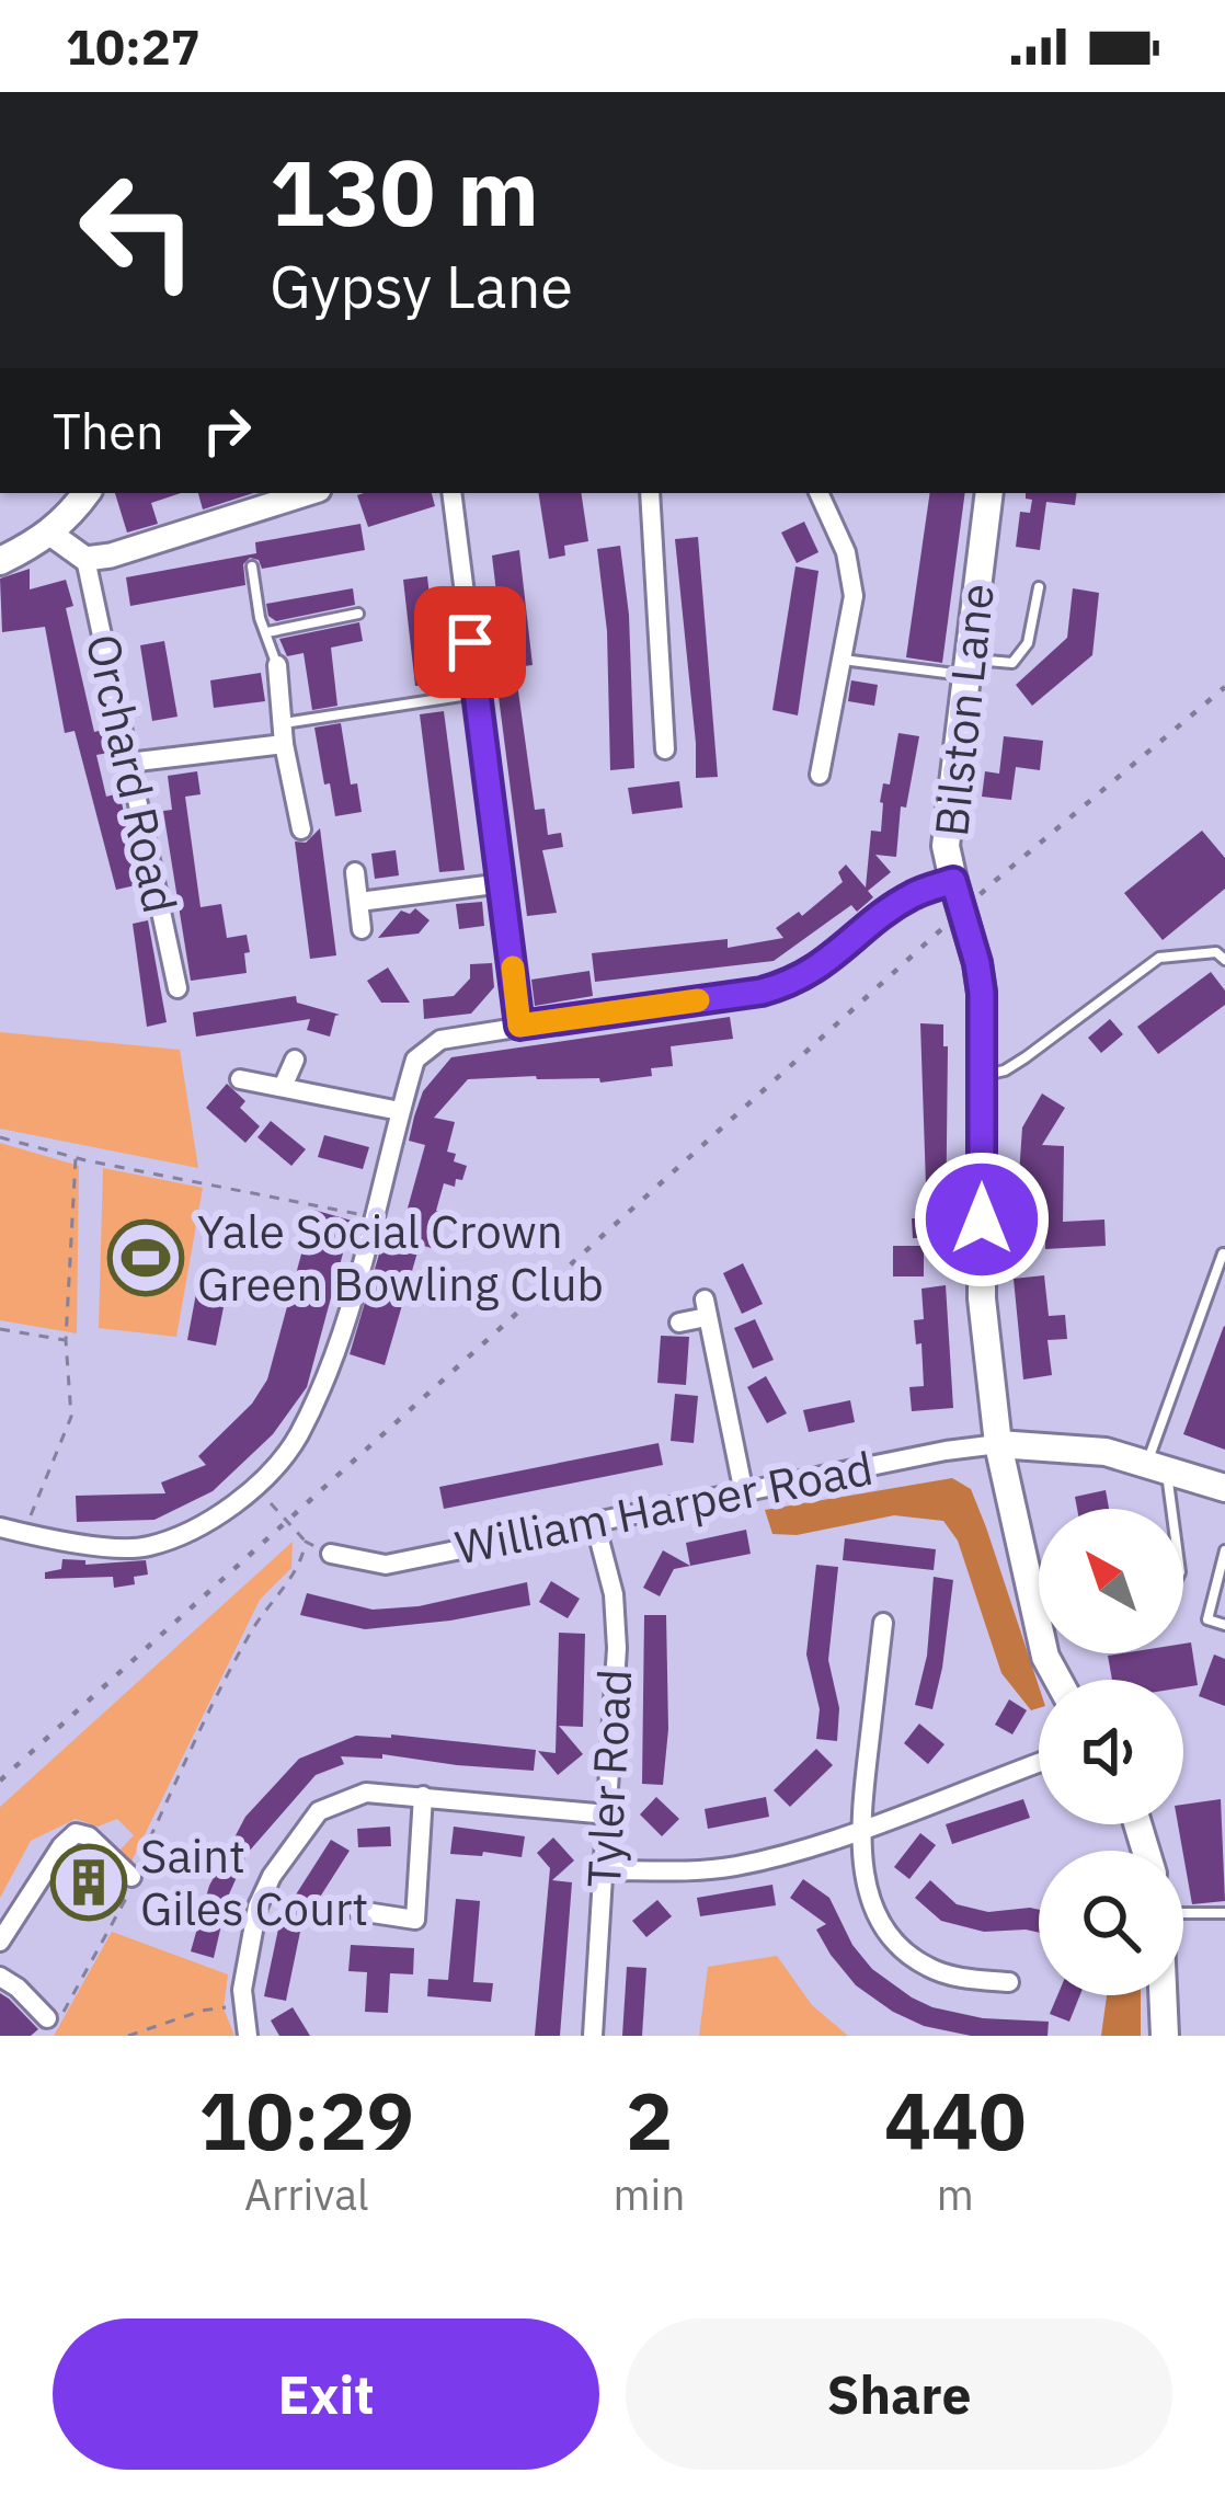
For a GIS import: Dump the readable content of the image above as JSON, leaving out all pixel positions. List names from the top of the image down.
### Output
{
  "streets": {
    "main road": ["Bilston Lane"],
    "street": ["Orchard Road", "William Harper Road", "Tyler Road"]
  },
  "crossings": [
    ["Bilston Lane", "William Harper Road"],
    ["William Harper Road", "Tyler Road"]
  ],
  "places": {
    "sports": ["Yale Social Crown Green Bowling Club"],
    "building": ["Saint Giles Court"]
  },
  "north": "top left",
  "page": {
    "status": "10:27",
    "turn": ["130 m", "Gypsy Lane"],
    "then": "Then",
    "eta": [
      "10:29",
      "Arrival",
      "2",
      "min",
      "440",
      "m"
    ],
    "buttons": ["Exit", "Share"]
  }
}
